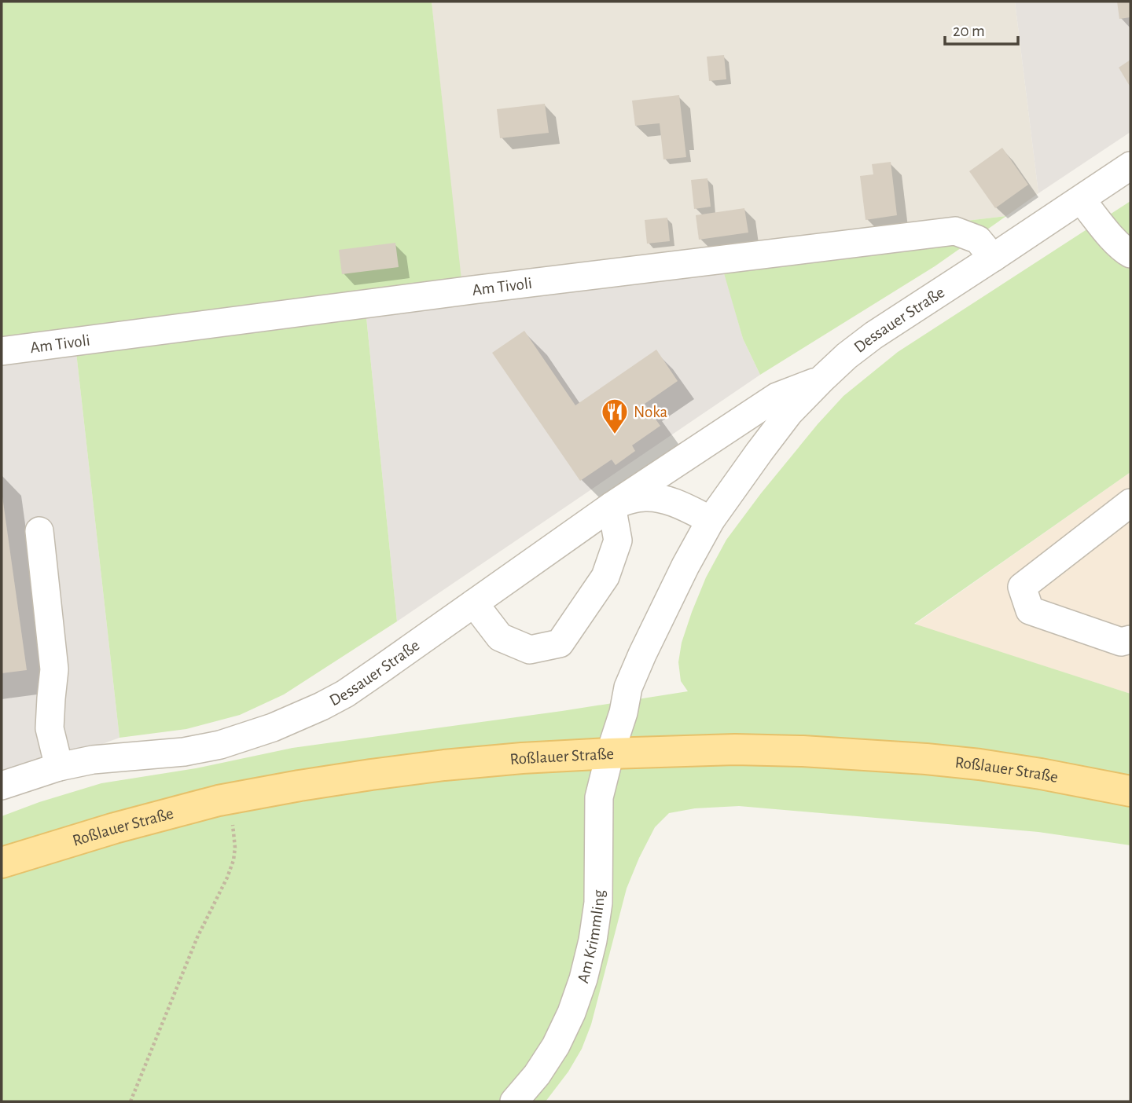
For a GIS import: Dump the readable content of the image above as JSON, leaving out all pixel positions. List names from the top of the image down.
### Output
{
  "streets": {
    "main road": ["Roßlauer Straße"],
    "street": ["Am Tivoli", "Dessauer Straße", "Am Krimmling"]
  },
  "crossings": [
    ["Am Tivoli", "Dessauer Straße"],
    ["Dessauer Straße", "Roßlauer Straße"],
    ["Dessauer Straße", "Am Krimmling"],
    ["Roßlauer Straße", "Am Krimmling"]
  ],
  "places": {
    "restaurant": ["Noka"]
  },
  "scale_bar": "20 m"
}
